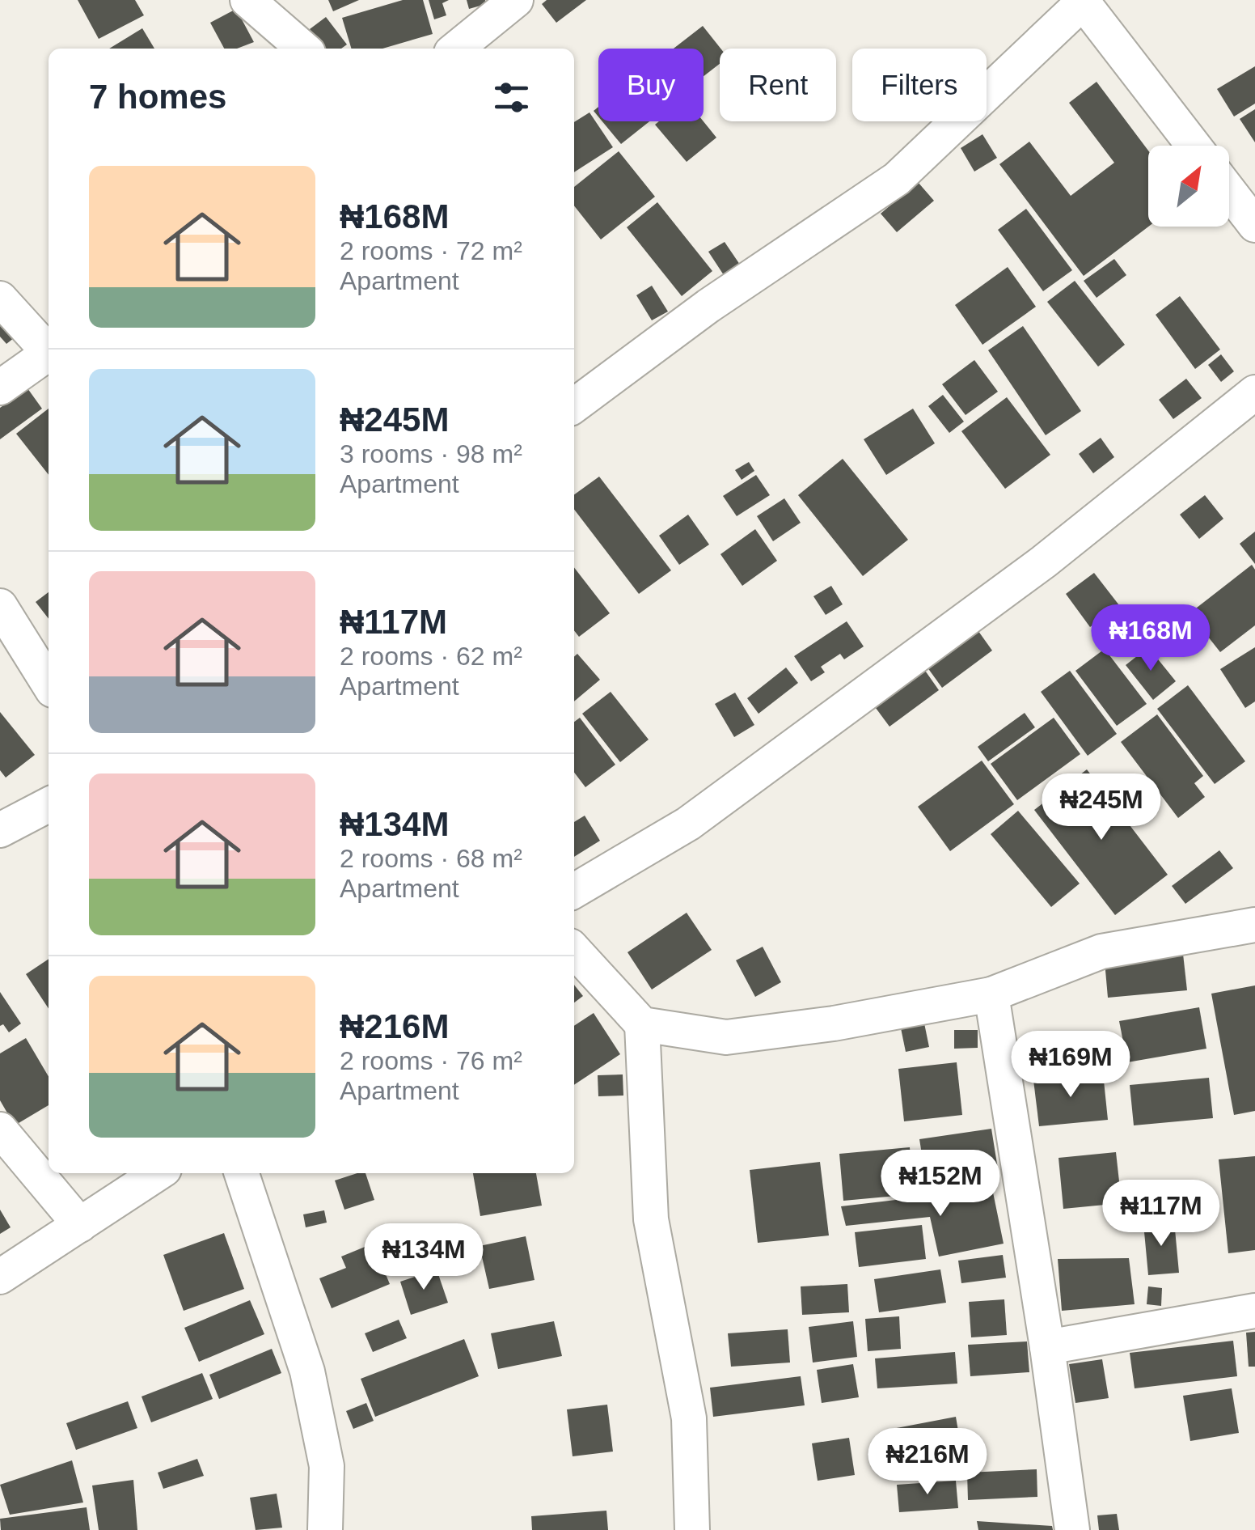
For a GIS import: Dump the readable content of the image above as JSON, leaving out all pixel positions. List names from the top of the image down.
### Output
{
  "north": "top right",
  "page": {
    "chip": ["Buy", "Rent", "Filters"],
    "heading": "7 homes",
    "list": [
      {
        "name": "₦168M",
        "note": "2 rooms · 72 m² · Apartment"
      },
      {
        "name": "₦245M",
        "note": "3 rooms · 98 m² · Apartment"
      },
      {
        "name": "₦117M",
        "note": "2 rooms · 62 m² · Apartment"
      },
      {
        "name": "₦134M",
        "note": "2 rooms · 68 m² · Apartment"
      },
      {
        "name": "₦216M",
        "note": "2 rooms · 76 m² · Apartment"
      }
    ],
    "price": [
      "₦168M",
      "₦245M",
      "₦169M",
      "₦152M",
      "₦117M",
      "₦134M",
      "₦216M"
    ]
  }
}
